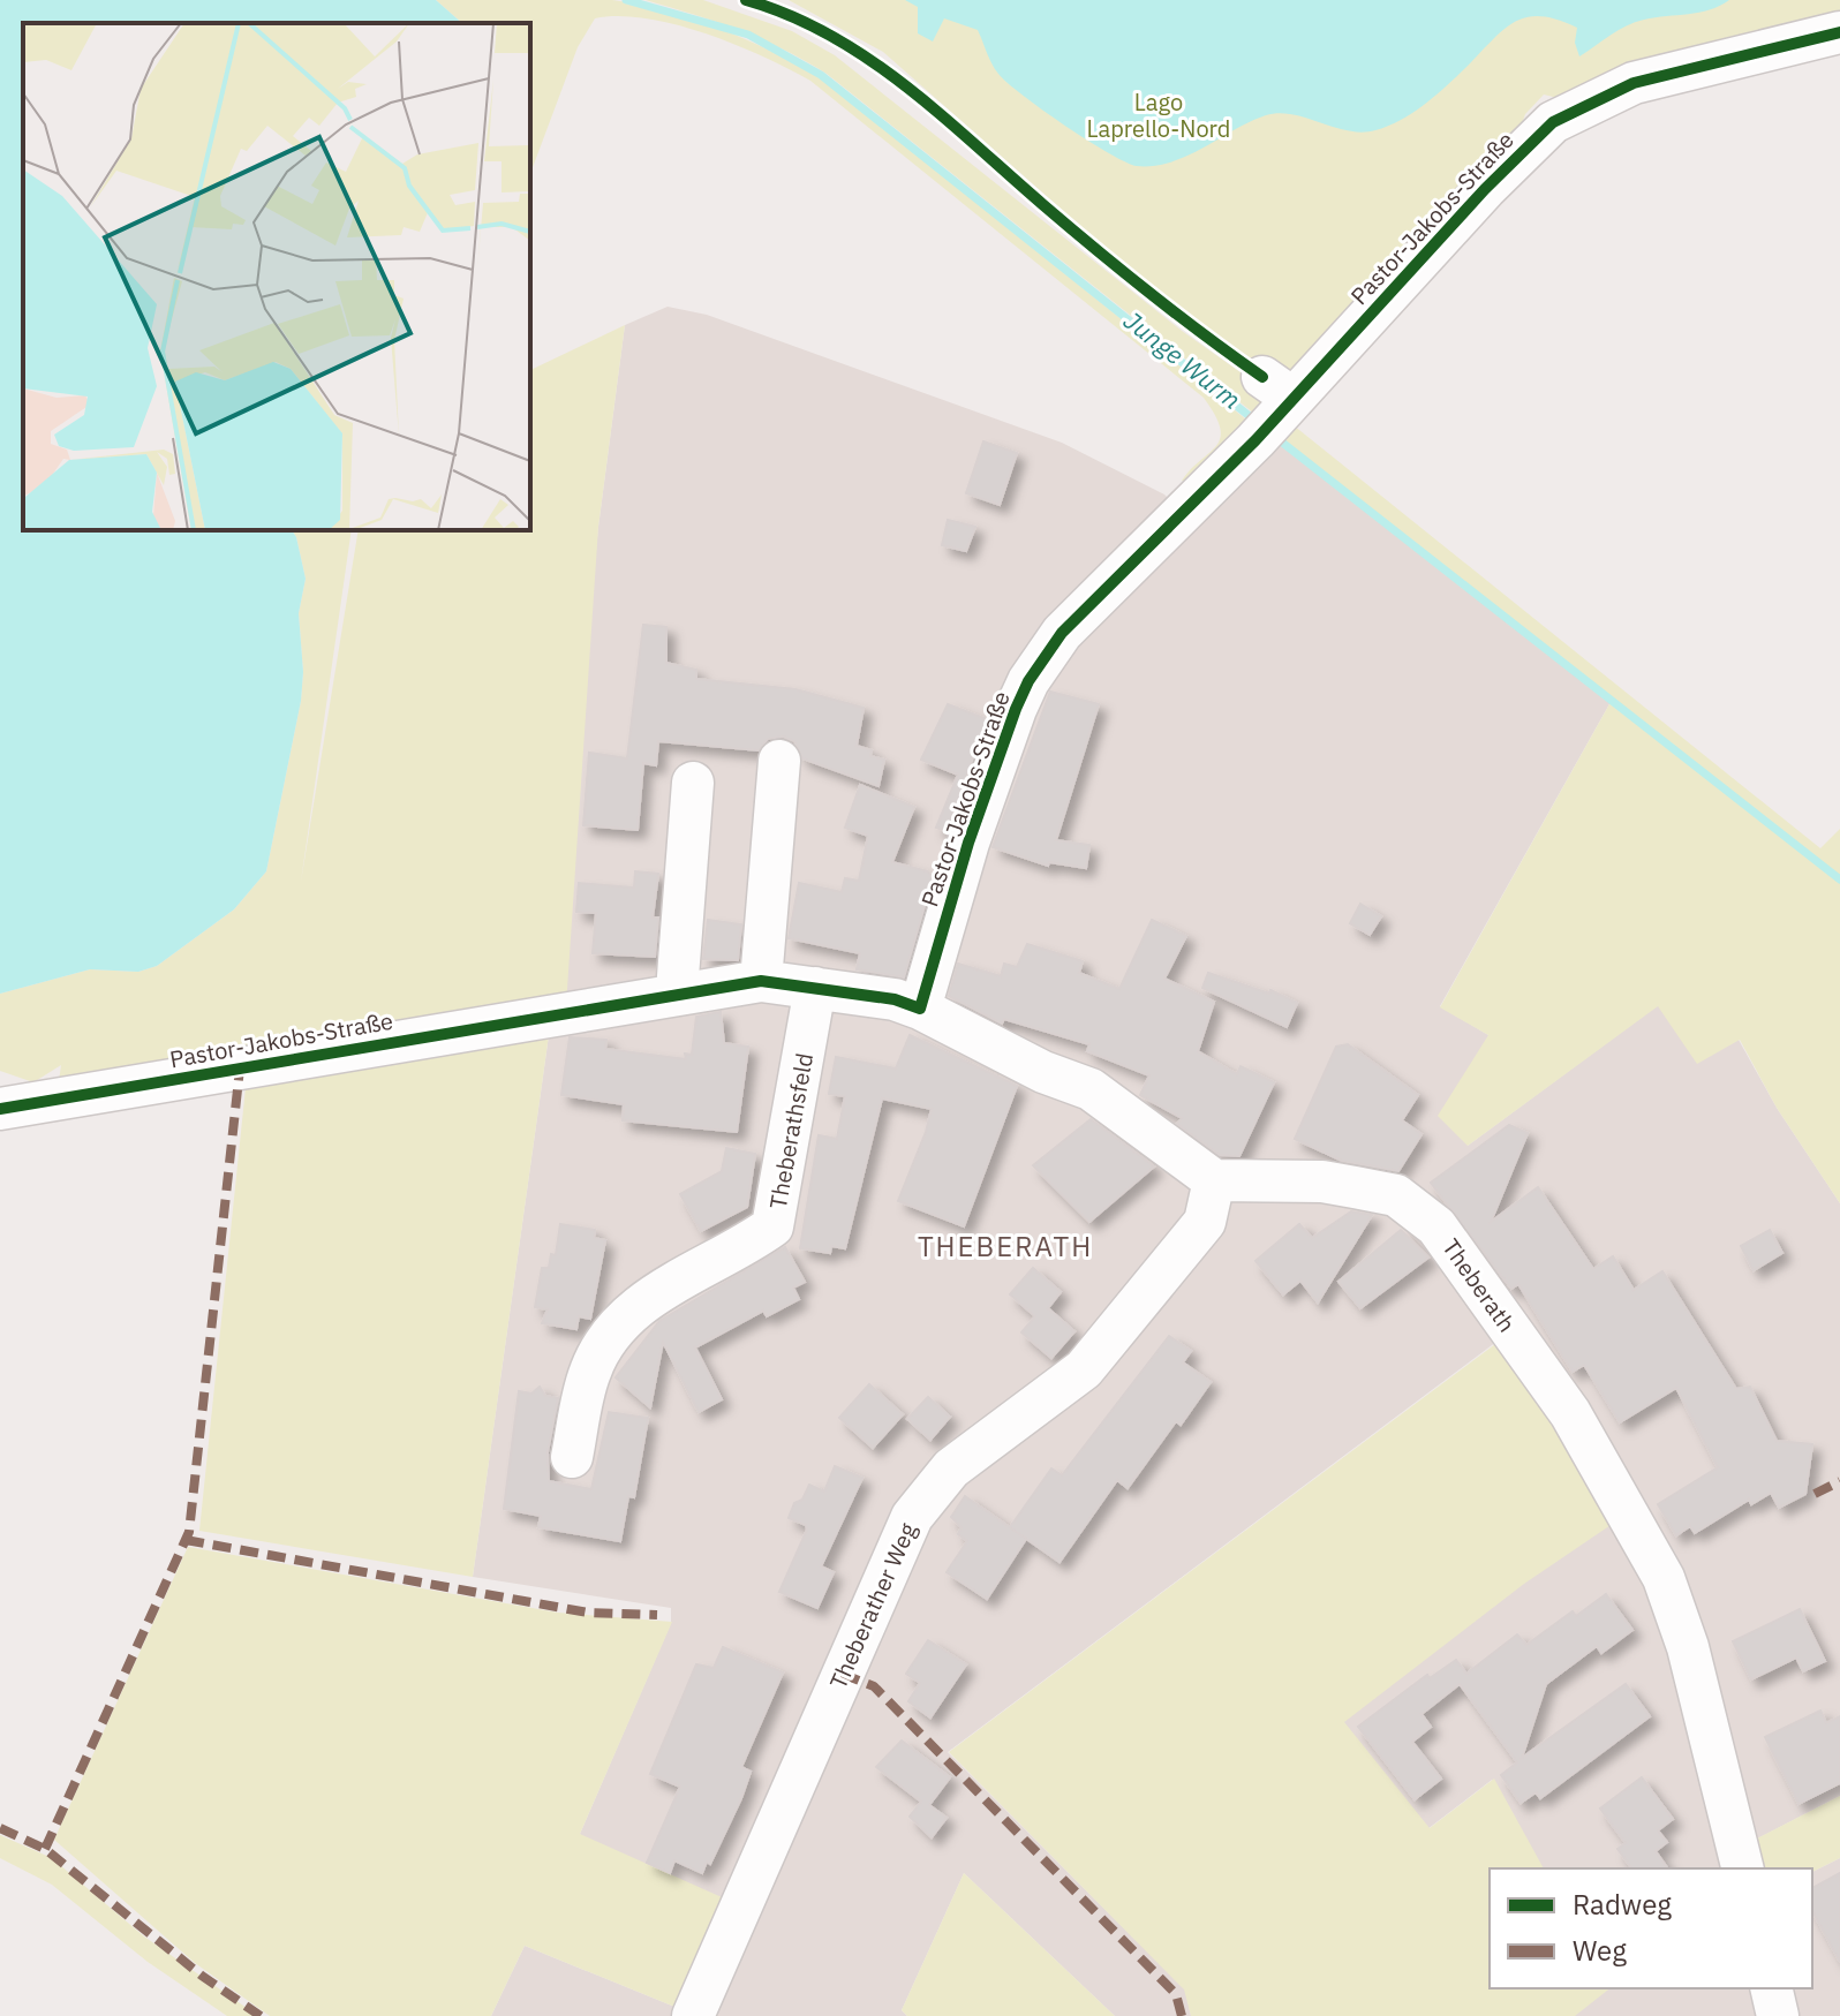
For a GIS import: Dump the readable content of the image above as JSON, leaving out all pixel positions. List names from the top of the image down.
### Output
{
  "streets": {
    "street": [
      "Pastor-Jakobs-Straße",
      "Theberathsfeld",
      "Theberath",
      "Theberather Weg"
    ]
  },
  "crossings": [
    ["Pastor-Jakobs-Straße", "Theberathsfeld"],
    ["Theberath", "Theberather Weg"]
  ],
  "districts": ["THEBERATH"],
  "water": ["Junge Wurm"],
  "parks": ["Lago Laprello-Nord"],
  "legend": ["Radweg", "Weg"]
}
